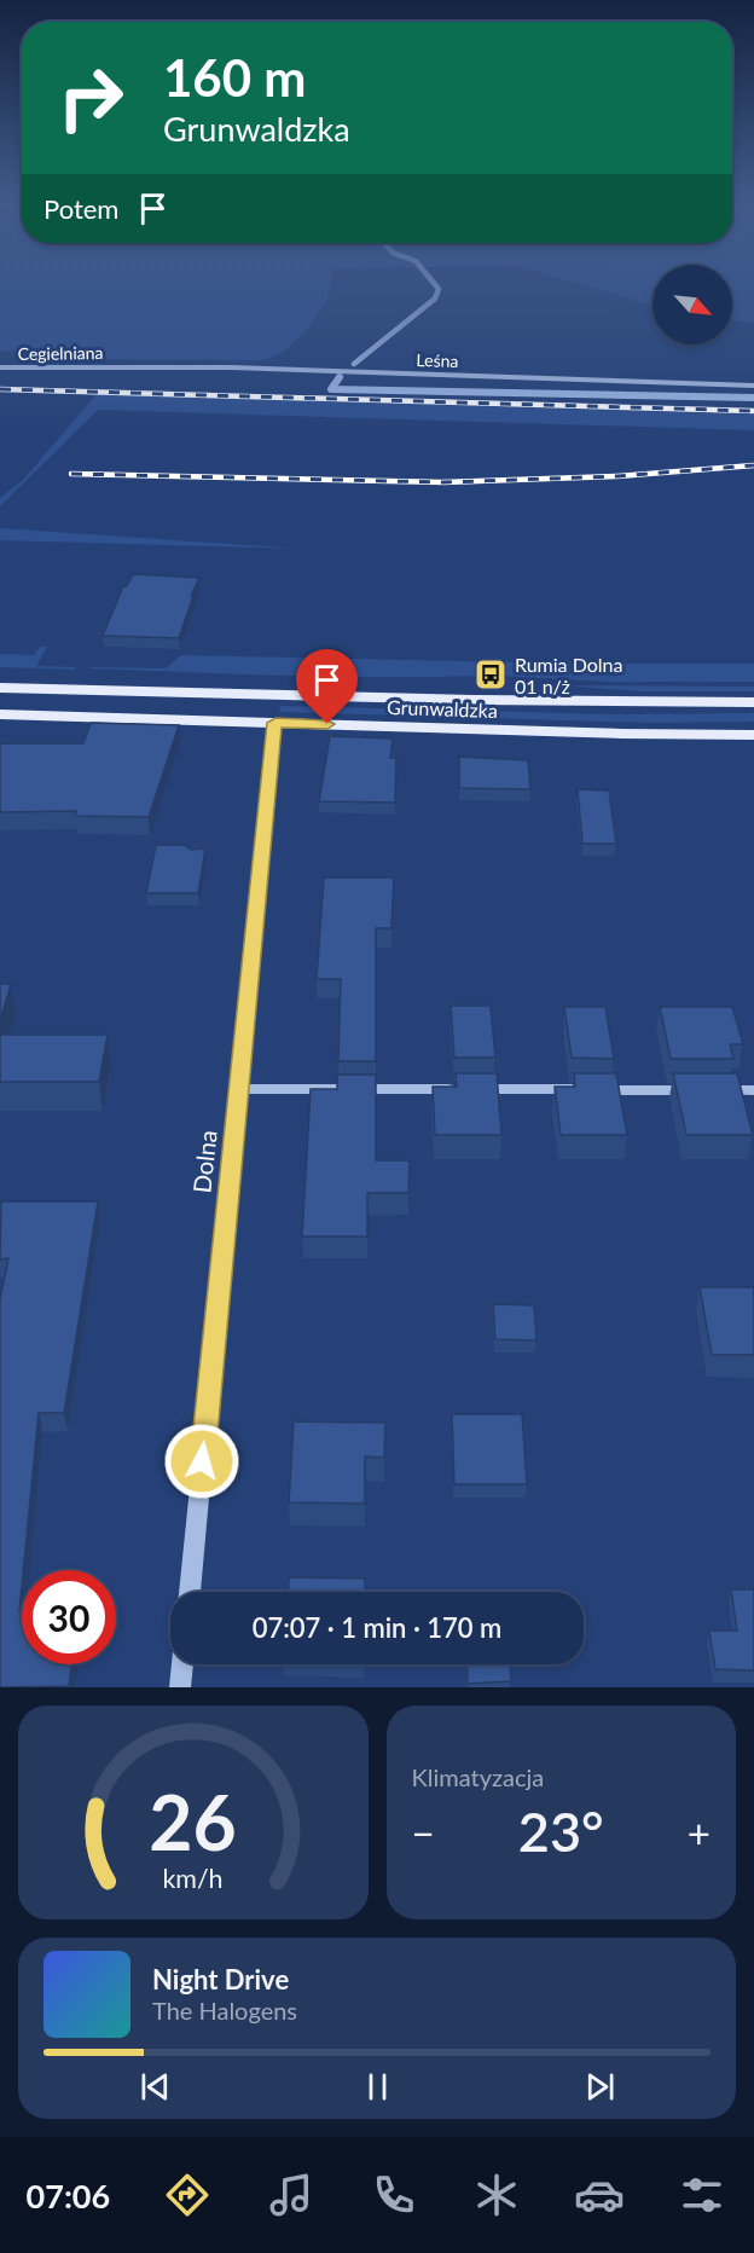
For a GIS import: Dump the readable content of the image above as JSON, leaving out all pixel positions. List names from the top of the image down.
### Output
{
  "streets": {
    "main road": ["Grunwaldzka"],
    "street": ["Cegielniana", "Leśna", "Dolna"]
  },
  "crossings": [
    ["Cegielniana", "Leśna"],
    ["Grunwaldzka", "Dolna"]
  ],
  "places": {
    "bus stop": ["Rumia Dolna 01 n/ż"]
  },
  "north": "bottom right",
  "page": {
    "turn": ["160 m", "Grunwaldzka"],
    "then": "Potem",
    "limit": "30",
    "trip": "07:07 · 1 min · 170 m",
    "tile": "Klimatyzacja",
    "heat": ["−", "23°", "+"],
    "song": ["Night Drive", "The Halogens"],
    "tabs": "07:06",
    "gauge": ["26", "km/h"]
  }
}
